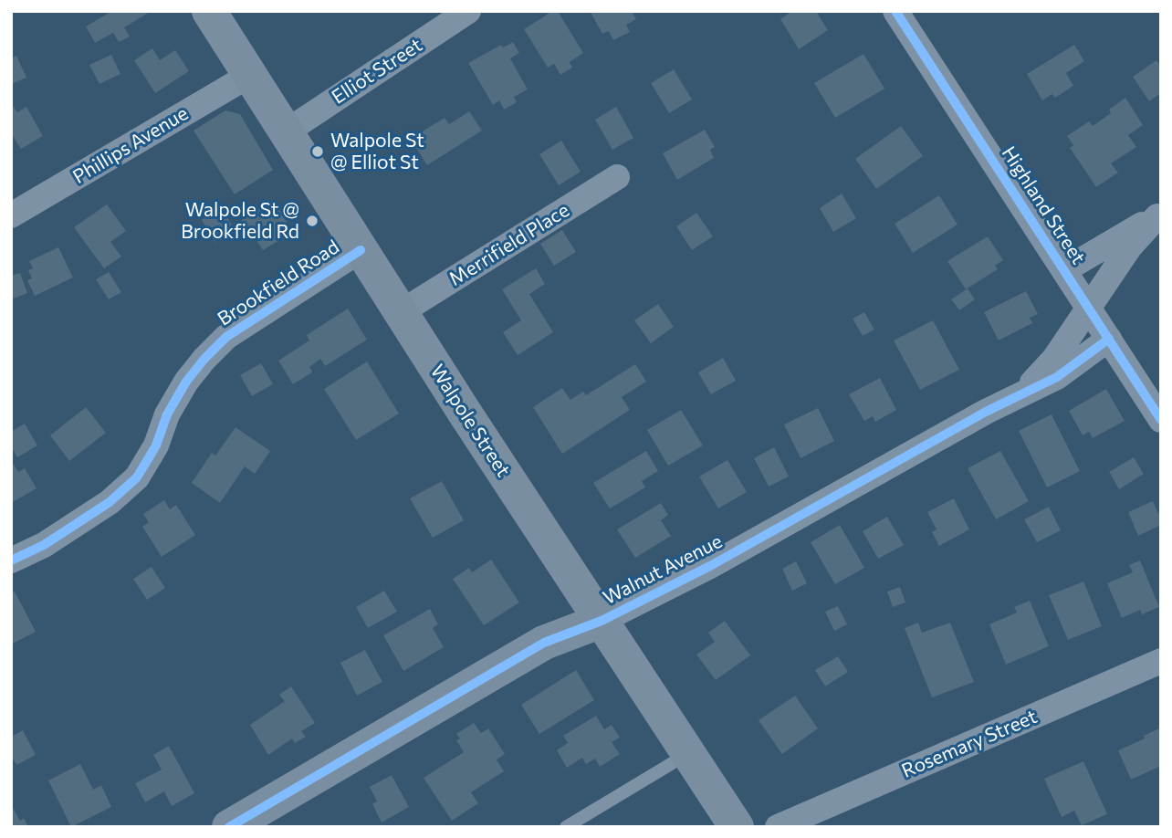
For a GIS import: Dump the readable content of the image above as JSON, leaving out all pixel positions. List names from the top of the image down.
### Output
{
  "streets": {
    "main road": ["Walpole Street", "Walnut Avenue"],
    "street": [
      "Elliot Street",
      "Phillips Avenue",
      "Highland Street",
      "Merrifield Place",
      "Brookfield Road",
      "Rosemary Street"
    ]
  },
  "crossings": [
    ["Elliot Street", "Walpole Street"],
    ["Phillips Avenue", "Walpole Street"],
    ["Highland Street", "Walnut Avenue"],
    ["Merrifield Place", "Walpole Street"],
    ["Brookfield Road", "Walpole Street"],
    ["Walpole Street", "Walnut Avenue"]
  ],
  "places": ["Walpole St @ Elliot St", "Walpole St @ Brookfield Rd"]
}
